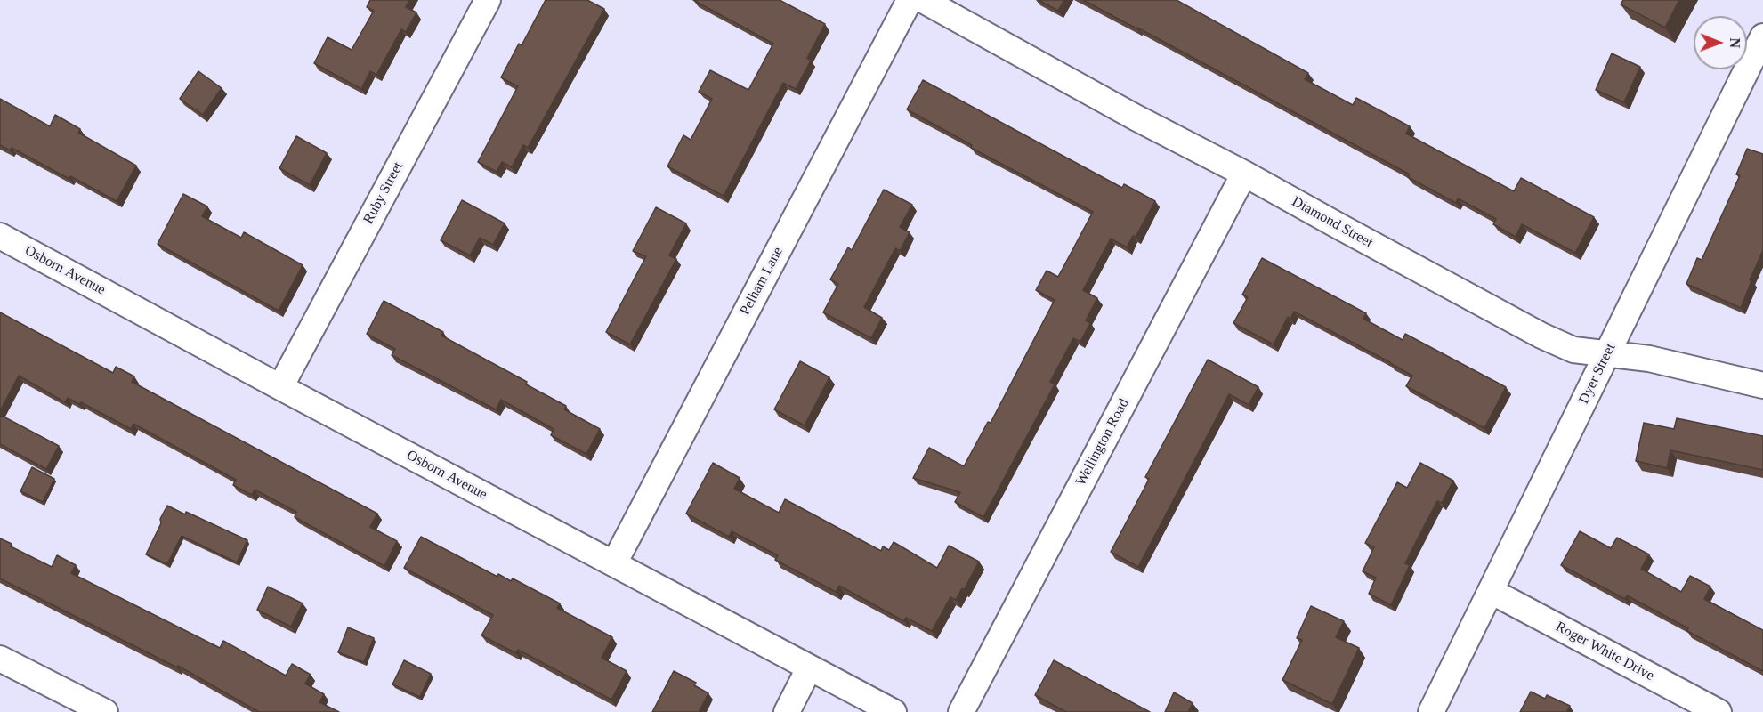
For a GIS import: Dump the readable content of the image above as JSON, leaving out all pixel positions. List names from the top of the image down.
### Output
{
  "streets": {
    "street": [
      "Ruby Street",
      "Diamond Street",
      "Osborn Avenue",
      "Pelham Lane",
      "Dyer Street",
      "Wellington Road",
      "Roger White Drive"
    ]
  },
  "crossings": [
    ["Ruby Street", "Osborn Avenue"],
    ["Diamond Street", "Dyer Street"],
    ["Diamond Street", "Wellington Road"],
    ["Osborn Avenue", "Pelham Lane"],
    ["Dyer Street", "Roger White Drive"]
  ],
  "north": "right"
}
